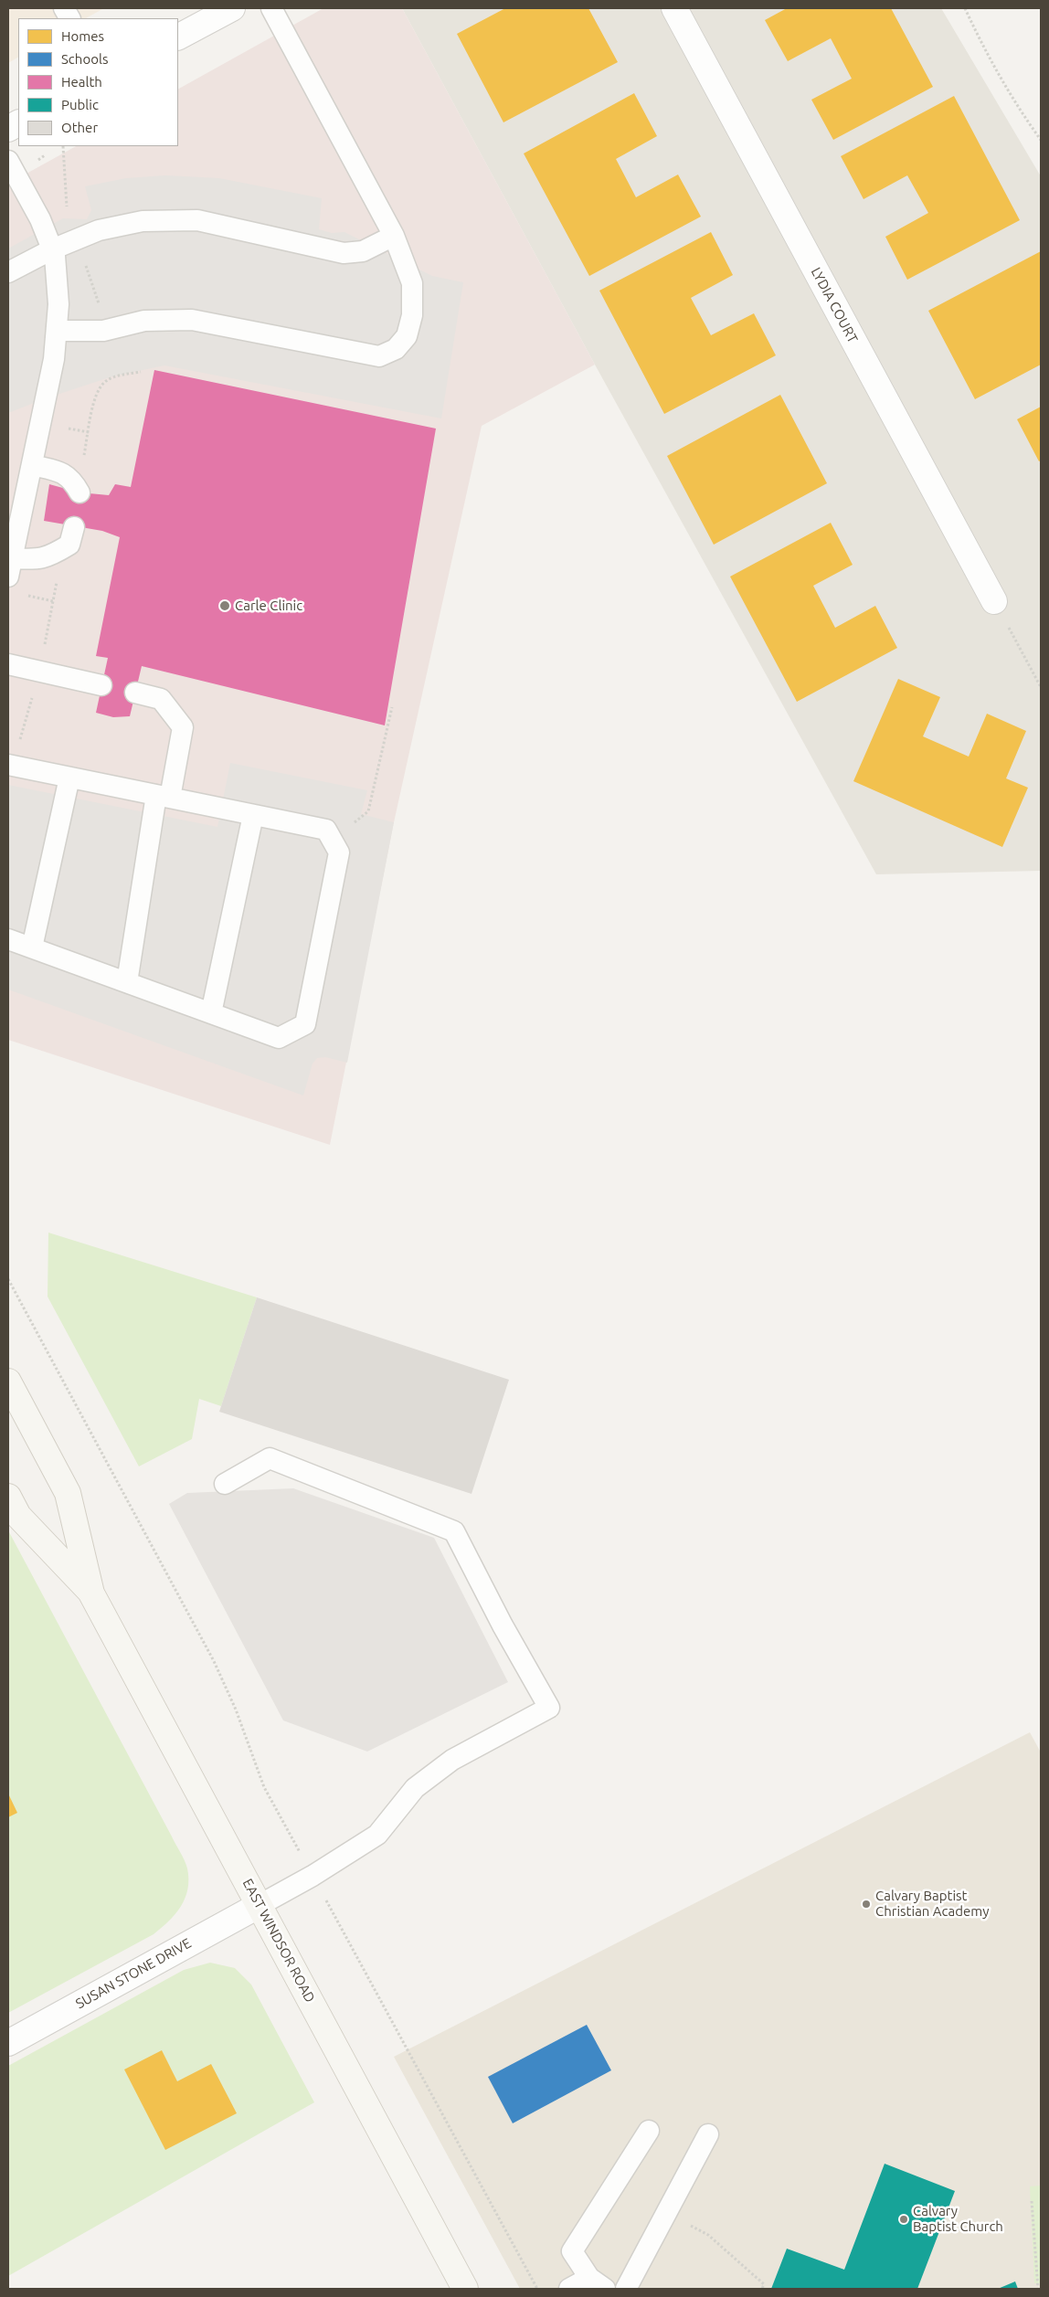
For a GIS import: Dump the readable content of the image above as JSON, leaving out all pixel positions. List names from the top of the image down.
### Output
{
  "streets": {
    "main road": ["EAST WINDSOR ROAD"],
    "street": ["LYDIA COURT", "SUSAN STONE DRIVE"]
  },
  "crossings": [
    ["EAST WINDSOR ROAD", "SUSAN STONE DRIVE"]
  ],
  "places": ["Carle Clinic", "Calvary Baptist Christian Academy", "Calvary Baptist Church"],
  "legend": [
    "Homes",
    "Schools",
    "Health",
    "Public",
    "Other"
  ]
}
